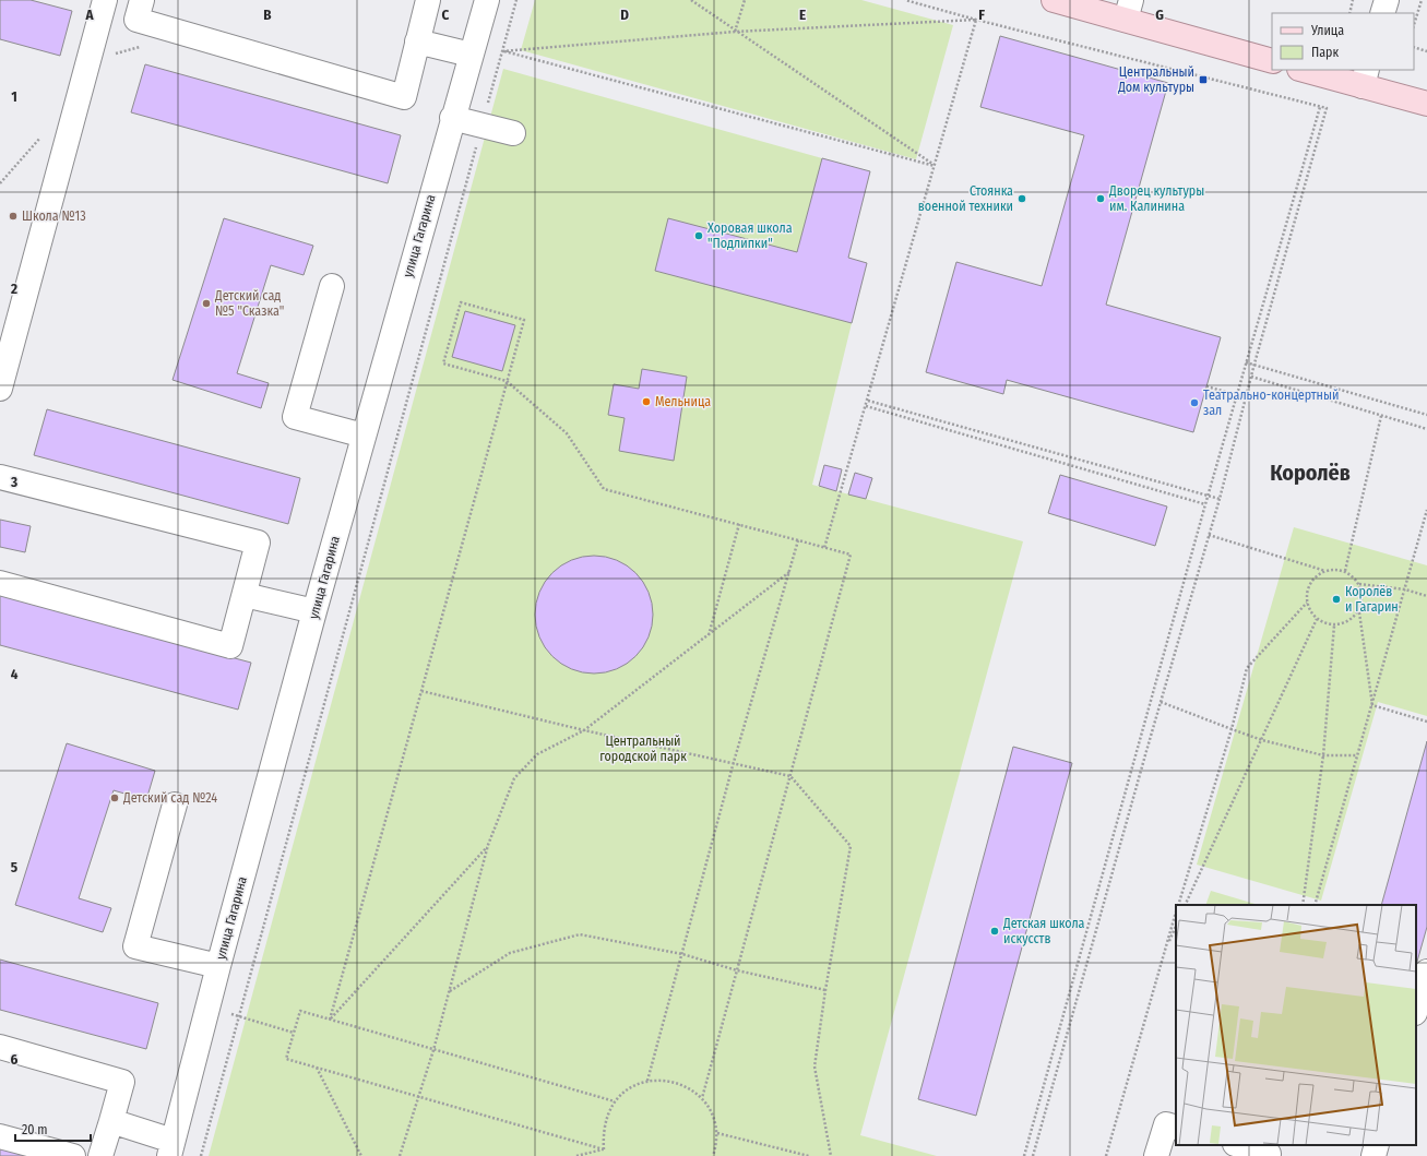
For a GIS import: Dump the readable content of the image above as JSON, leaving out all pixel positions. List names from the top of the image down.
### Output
{
  "streets": {
    "street": ["улица Гагарина"]
  },
  "districts": ["Королёв"],
  "parks": ["Центральный городской парк"],
  "places": {
    "transit": ["Центральный Дом культуры"],
    "other": [
      "Стоянка военной техники",
      "Дворец культуры им. Калинина",
      "Школа №13",
      "Хоровая школа \"Подлипки\"",
      "Детский сад №5 \"Сказка\"",
      "Мельница",
      "Театрально-концертный зал",
      "Королёв и Гагарин",
      "Детский сад №24",
      "Детская школа искусств"
    ]
  },
  "legend": ["Улица", "Парк"],
  "scale_bar": "20 m",
  "grid": {
    "columns": [
      "A",
      "B",
      "C",
      "D",
      "E",
      "F",
      "G"
    ],
    "rows": [
      "1",
      "2",
      "3",
      "4",
      "5",
      "6"
    ]
  }
}
